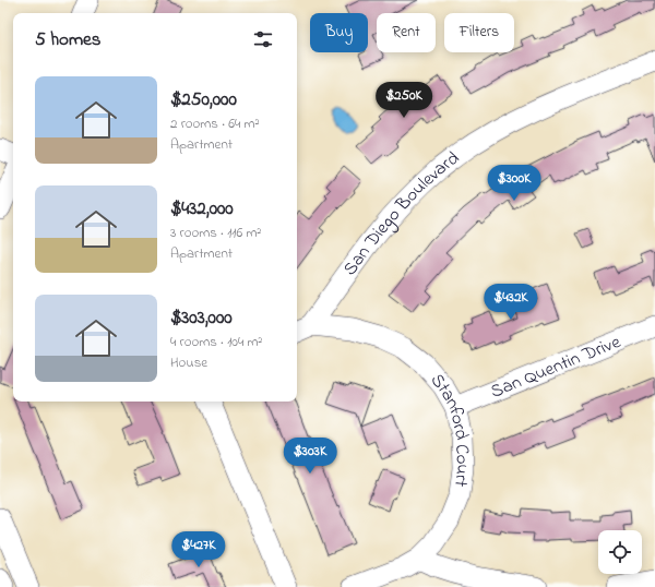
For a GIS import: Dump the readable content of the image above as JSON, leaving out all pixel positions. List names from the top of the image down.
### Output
{
  "streets": {
    "street": ["San Diego Boulevard", "San Quentin Drive", "Stanford Court"]
  },
  "crossings": [
    ["San Diego Boulevard", "Stanford Court"],
    ["San Quentin Drive", "Stanford Court"]
  ],
  "page": {
    "chip": ["Buy", "Rent", "Filters"],
    "heading": "5 homes",
    "list": [
      {
        "name": "$250,000",
        "note": "2 rooms · 64 m² · Apartment"
      },
      {
        "name": "$432,000",
        "note": "3 rooms · 116 m² · Apartment"
      },
      {
        "name": "$303,000",
        "note": "4 rooms · 104 m² · House"
      }
    ],
    "price": [
      "$250K",
      "$300K",
      "$432K",
      "$303K",
      "$427K"
    ]
  }
}
